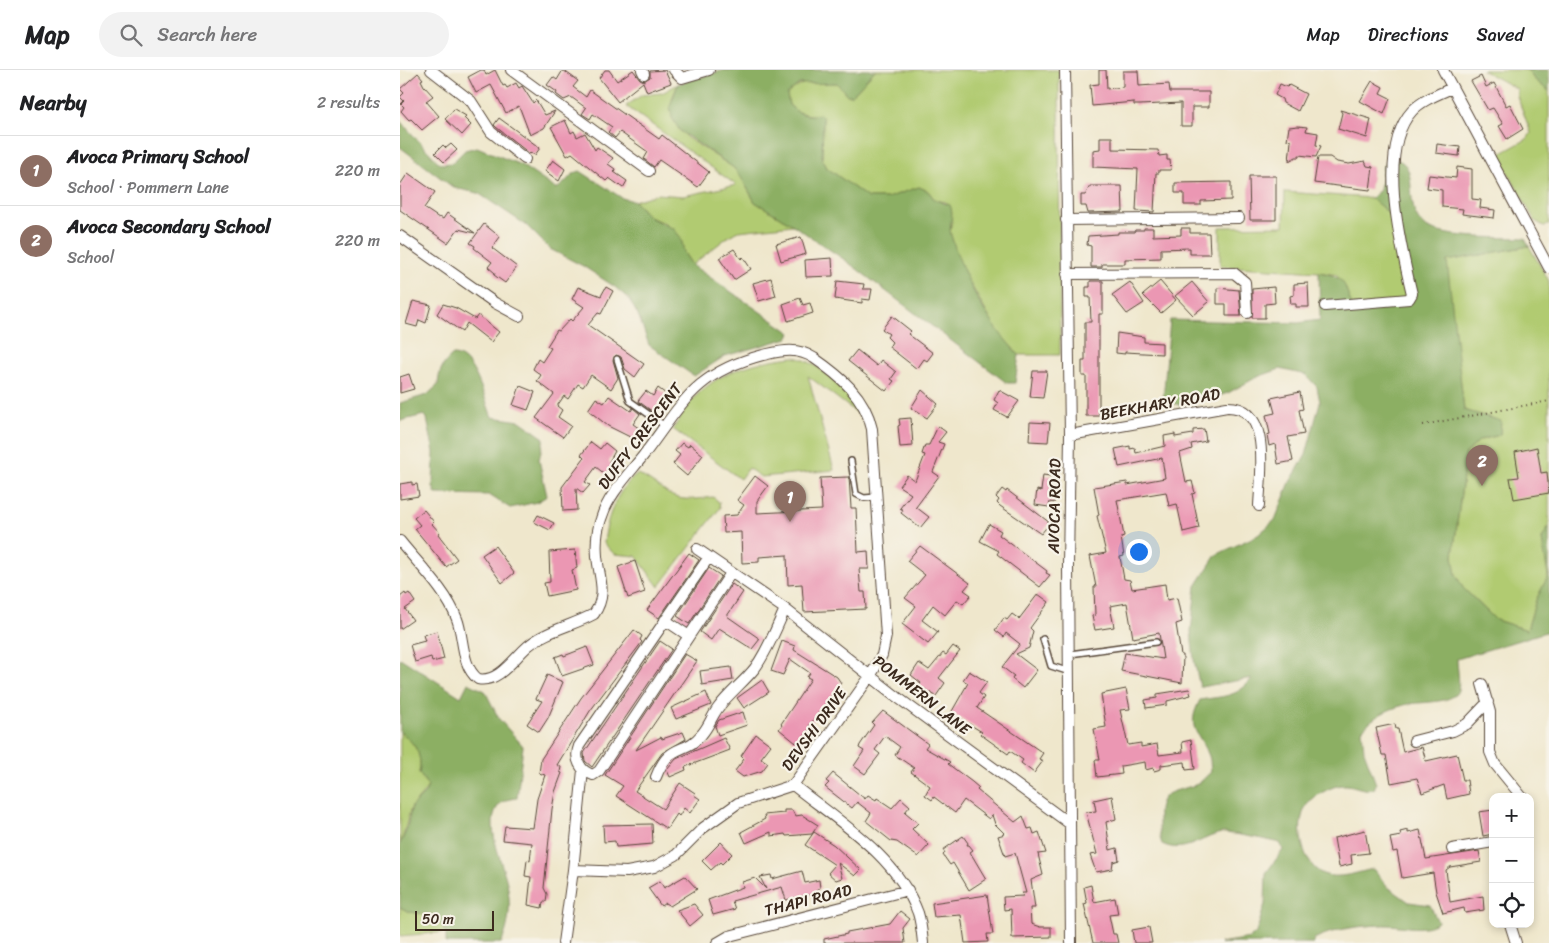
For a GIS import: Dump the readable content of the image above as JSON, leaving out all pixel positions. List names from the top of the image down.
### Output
{
  "streets": {
    "street": [
      "BEEKHARY ROAD",
      "DUFFY CRESCENT",
      "AVOCA ROAD",
      "POMMERN LANE",
      "DEVSHI DRIVE",
      "THAPI ROAD"
    ]
  },
  "crossings": [
    ["BEEKHARY ROAD", "AVOCA ROAD"],
    ["DUFFY CRESCENT", "POMMERN LANE"],
    ["DUFFY CRESCENT", "DEVSHI DRIVE"],
    ["AVOCA ROAD", "POMMERN LANE"],
    ["POMMERN LANE", "DEVSHI DRIVE"]
  ],
  "scale_bar": "50 m",
  "page": {
    "header": "Map",
    "search": "Search here",
    "nav": ["Map", "Directions", "Saved"],
    "heading": ["Nearby", "2 results"],
    "list": [
      {
        "mark": "1",
        "name": "Avoca Primary School",
        "note": "School · Pommern Lane",
        "value": "220 m"
      },
      {
        "mark": "2",
        "name": "Avoca Secondary School",
        "note": "School",
        "value": "220 m"
      }
    ],
    "pins": ["2", "1"],
    "map_buttons": ["+", "−"],
    "scale": "50 m"
  }
}
